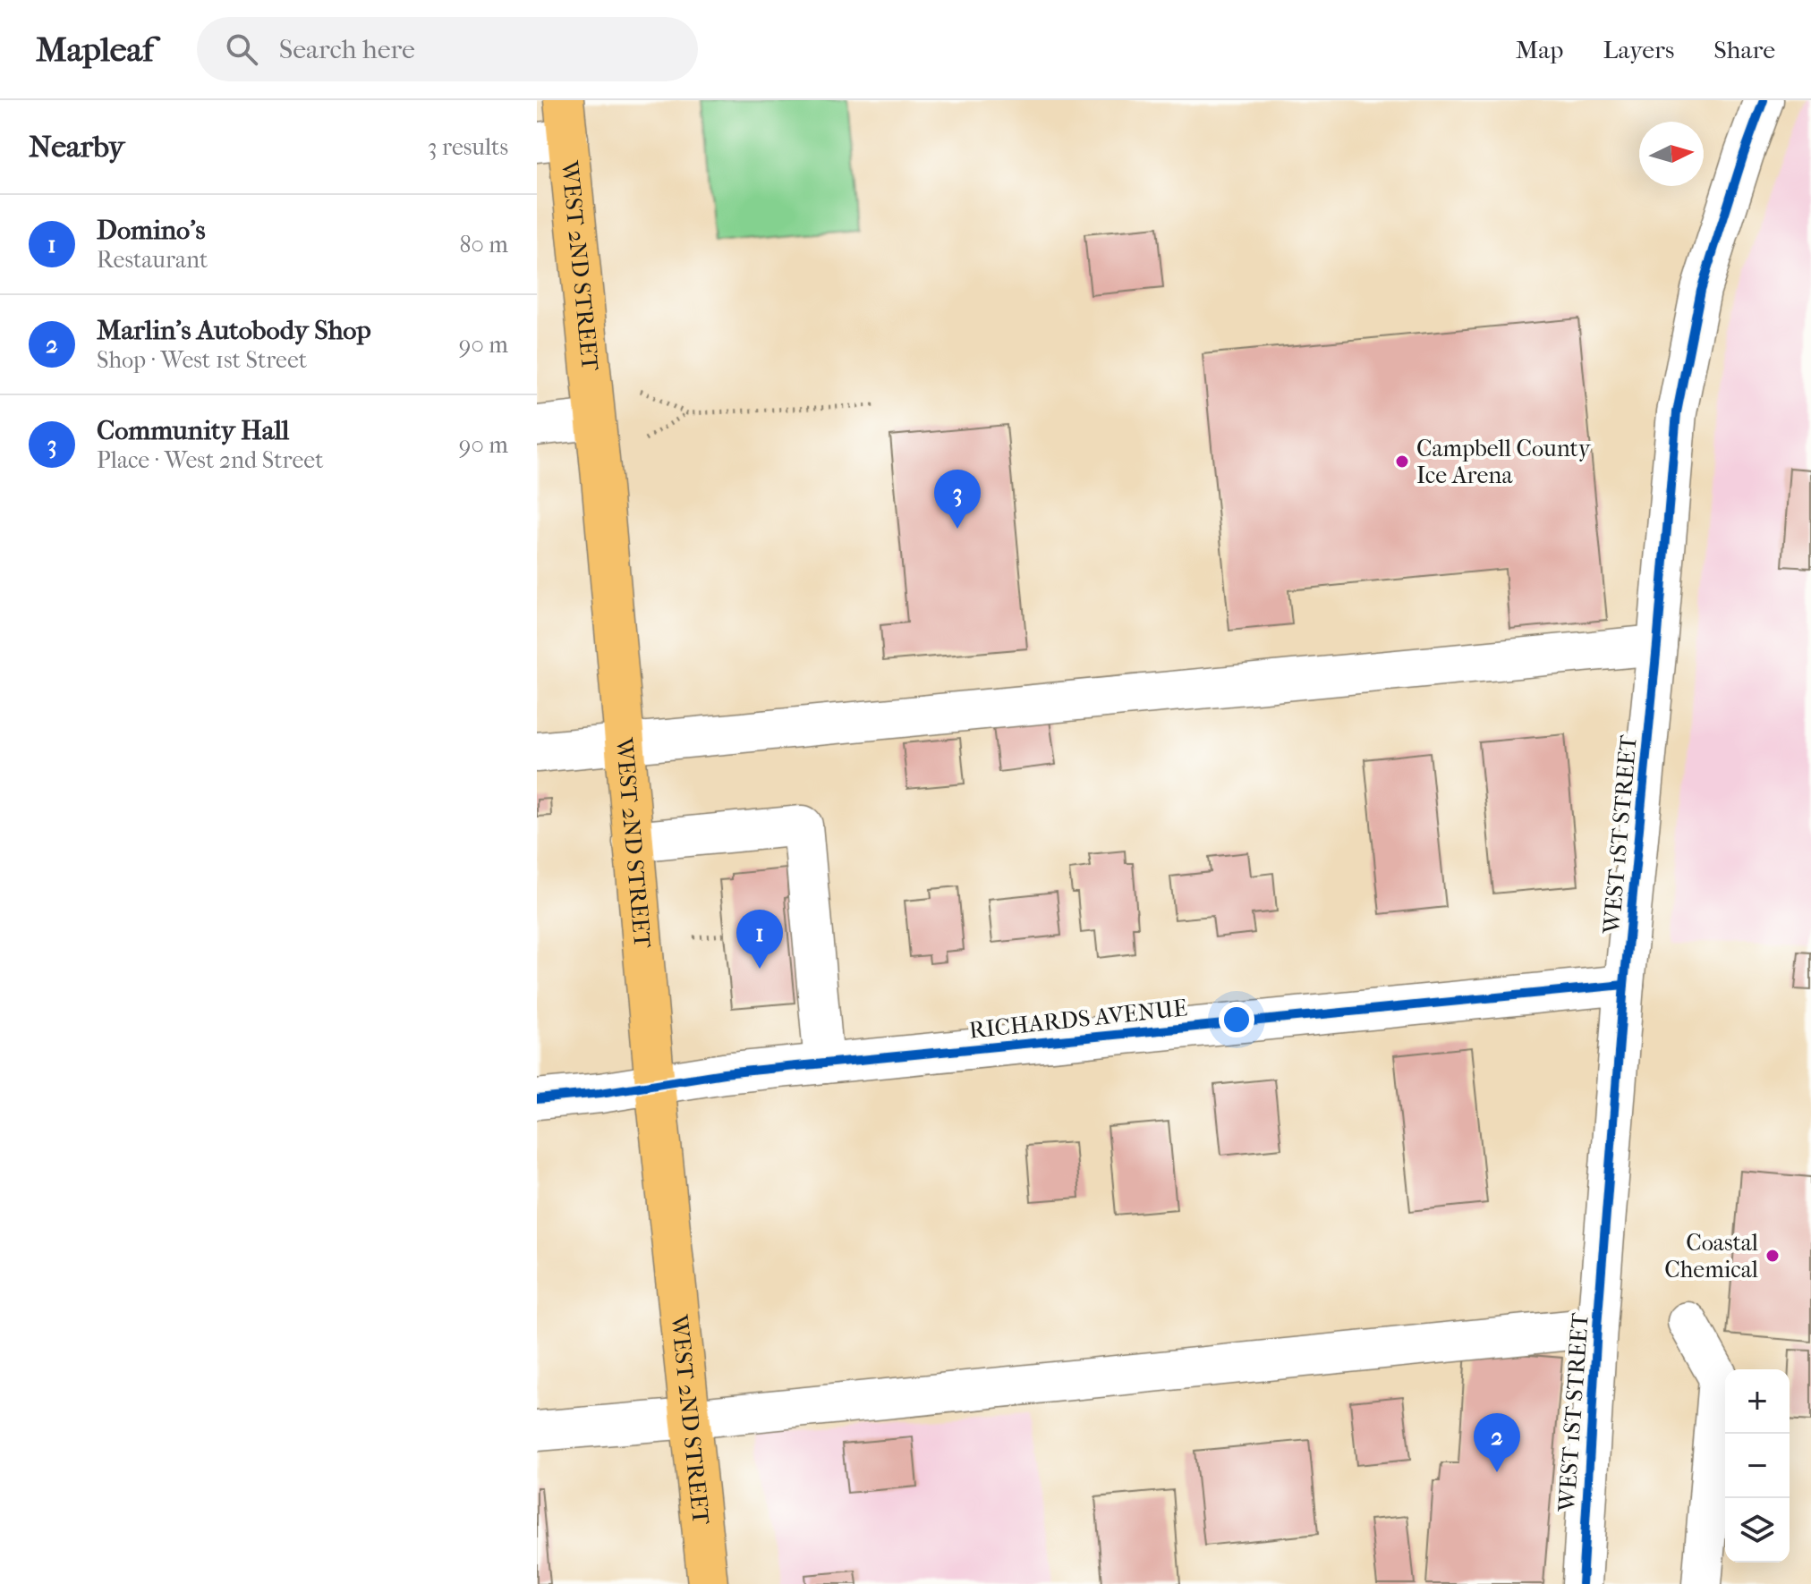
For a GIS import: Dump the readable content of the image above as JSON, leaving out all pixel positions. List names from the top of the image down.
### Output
{
  "streets": {
    "main road": ["WEST 2ND STREET"],
    "street": ["WEST 1ST STREET", "RICHARDS AVENUE"]
  },
  "crossings": [
    ["WEST 2ND STREET", "RICHARDS AVENUE"],
    ["WEST 1ST STREET", "RICHARDS AVENUE"]
  ],
  "places": ["Campbell County Ice Arena", "Coastal Chemical"],
  "north": "right",
  "page": {
    "header": "Mapleaf",
    "search": "Search here",
    "nav": ["Map", "Layers", "Share"],
    "heading": ["Nearby", "3 results"],
    "list": [
      {
        "mark": "1",
        "name": "Domino's",
        "note": "Restaurant",
        "value": "80 m"
      },
      {
        "mark": "2",
        "name": "Marlin's Autobody Shop",
        "note": "Shop · West 1st Street",
        "value": "90 m"
      },
      {
        "mark": "3",
        "name": "Community Hall",
        "note": "Place · West 2nd Street",
        "value": "90 m"
      }
    ],
    "pins": ["3", "1", "2"],
    "map_buttons": ["+", "−"]
  }
}
